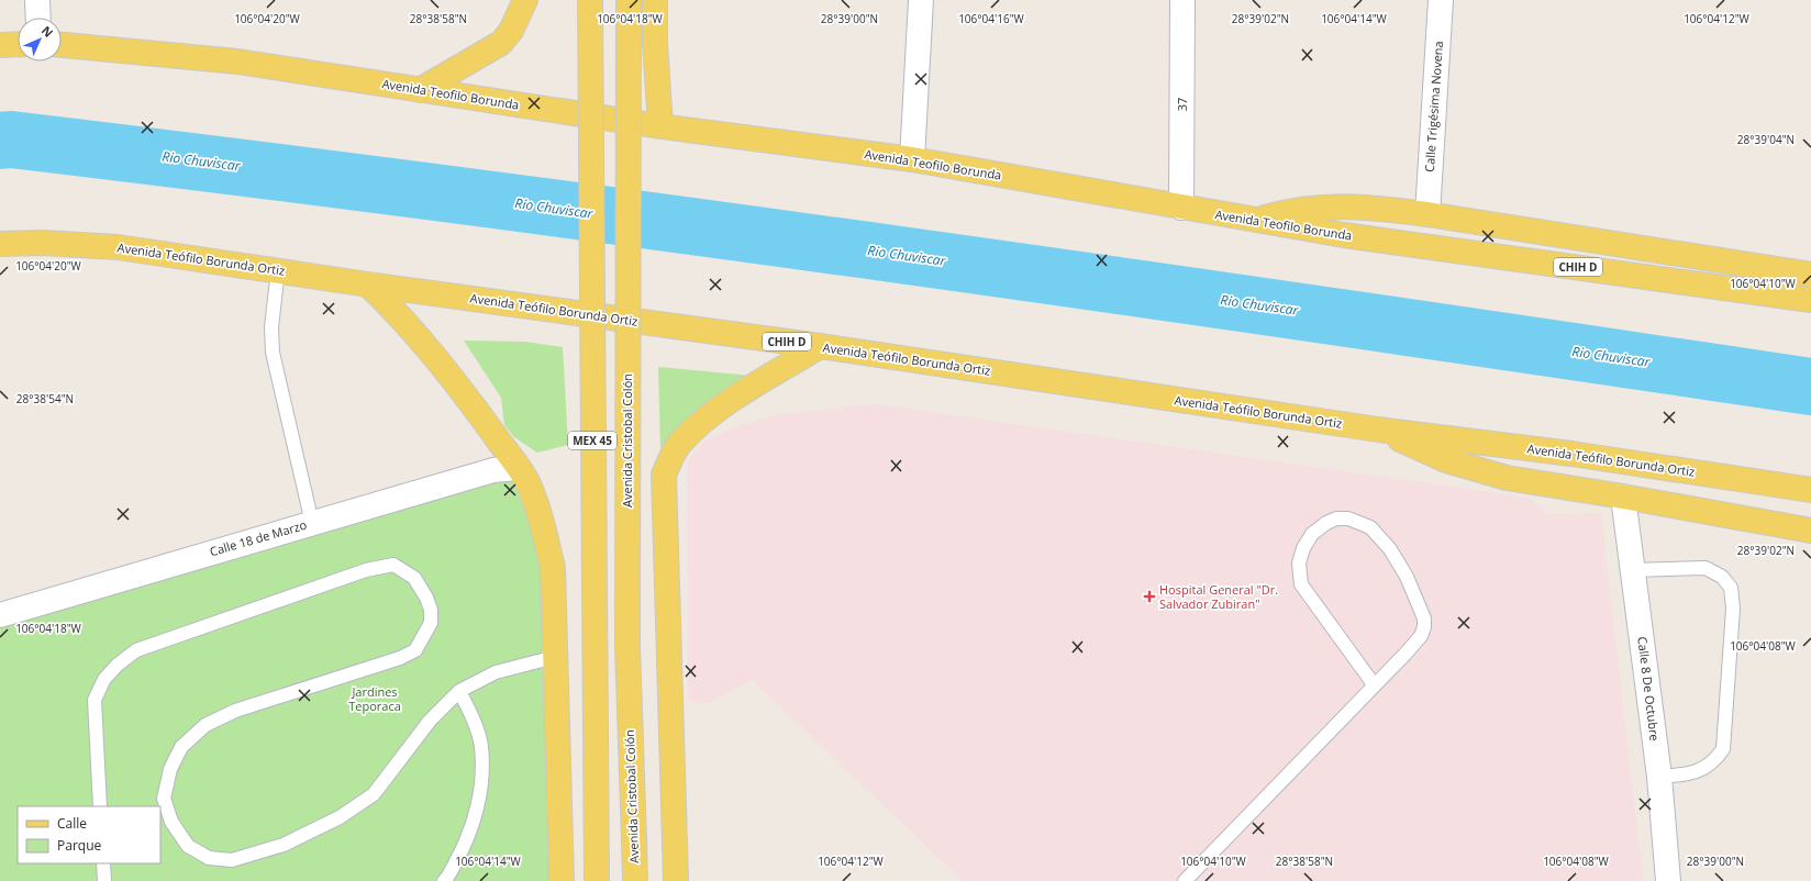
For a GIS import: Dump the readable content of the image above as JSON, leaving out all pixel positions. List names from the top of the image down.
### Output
{
  "streets": {
    "main road": [
      "Avenida Teofilo Borunda",
      "Avenida Teófilo Borunda Ortiz",
      "CHIH D",
      "MEX 45",
      "Avenida Cristobal Colón"
    ],
    "street": [
      "37",
      "Calle Trigésima Novena",
      "Calle 18 de Marzo",
      "Calle 8 De Octubre"
    ]
  },
  "crossings": [
    ["Avenida Teofilo Borunda", "37"]
  ],
  "water": ["Rio Chuviscar"],
  "parks": ["Jardines Teporaca"],
  "places": {
    "health": ["Hospital General \"Dr. Salvador Zubiran\""]
  },
  "legend": ["Calle", "Parque"],
  "north": "top right",
  "coordinates": [
    "106°04'20\"W",
    "28°38'58\"N",
    "106°04'18\"W",
    "28°39'00\"N",
    "106°04'16\"W",
    "28°39'02\"N",
    "106°04'14\"W",
    "106°04'12\"W",
    "28°39'04\"N",
    "106°04'10\"W",
    "28°38'54\"N",
    "106°04'08\"W"
  ]
}
